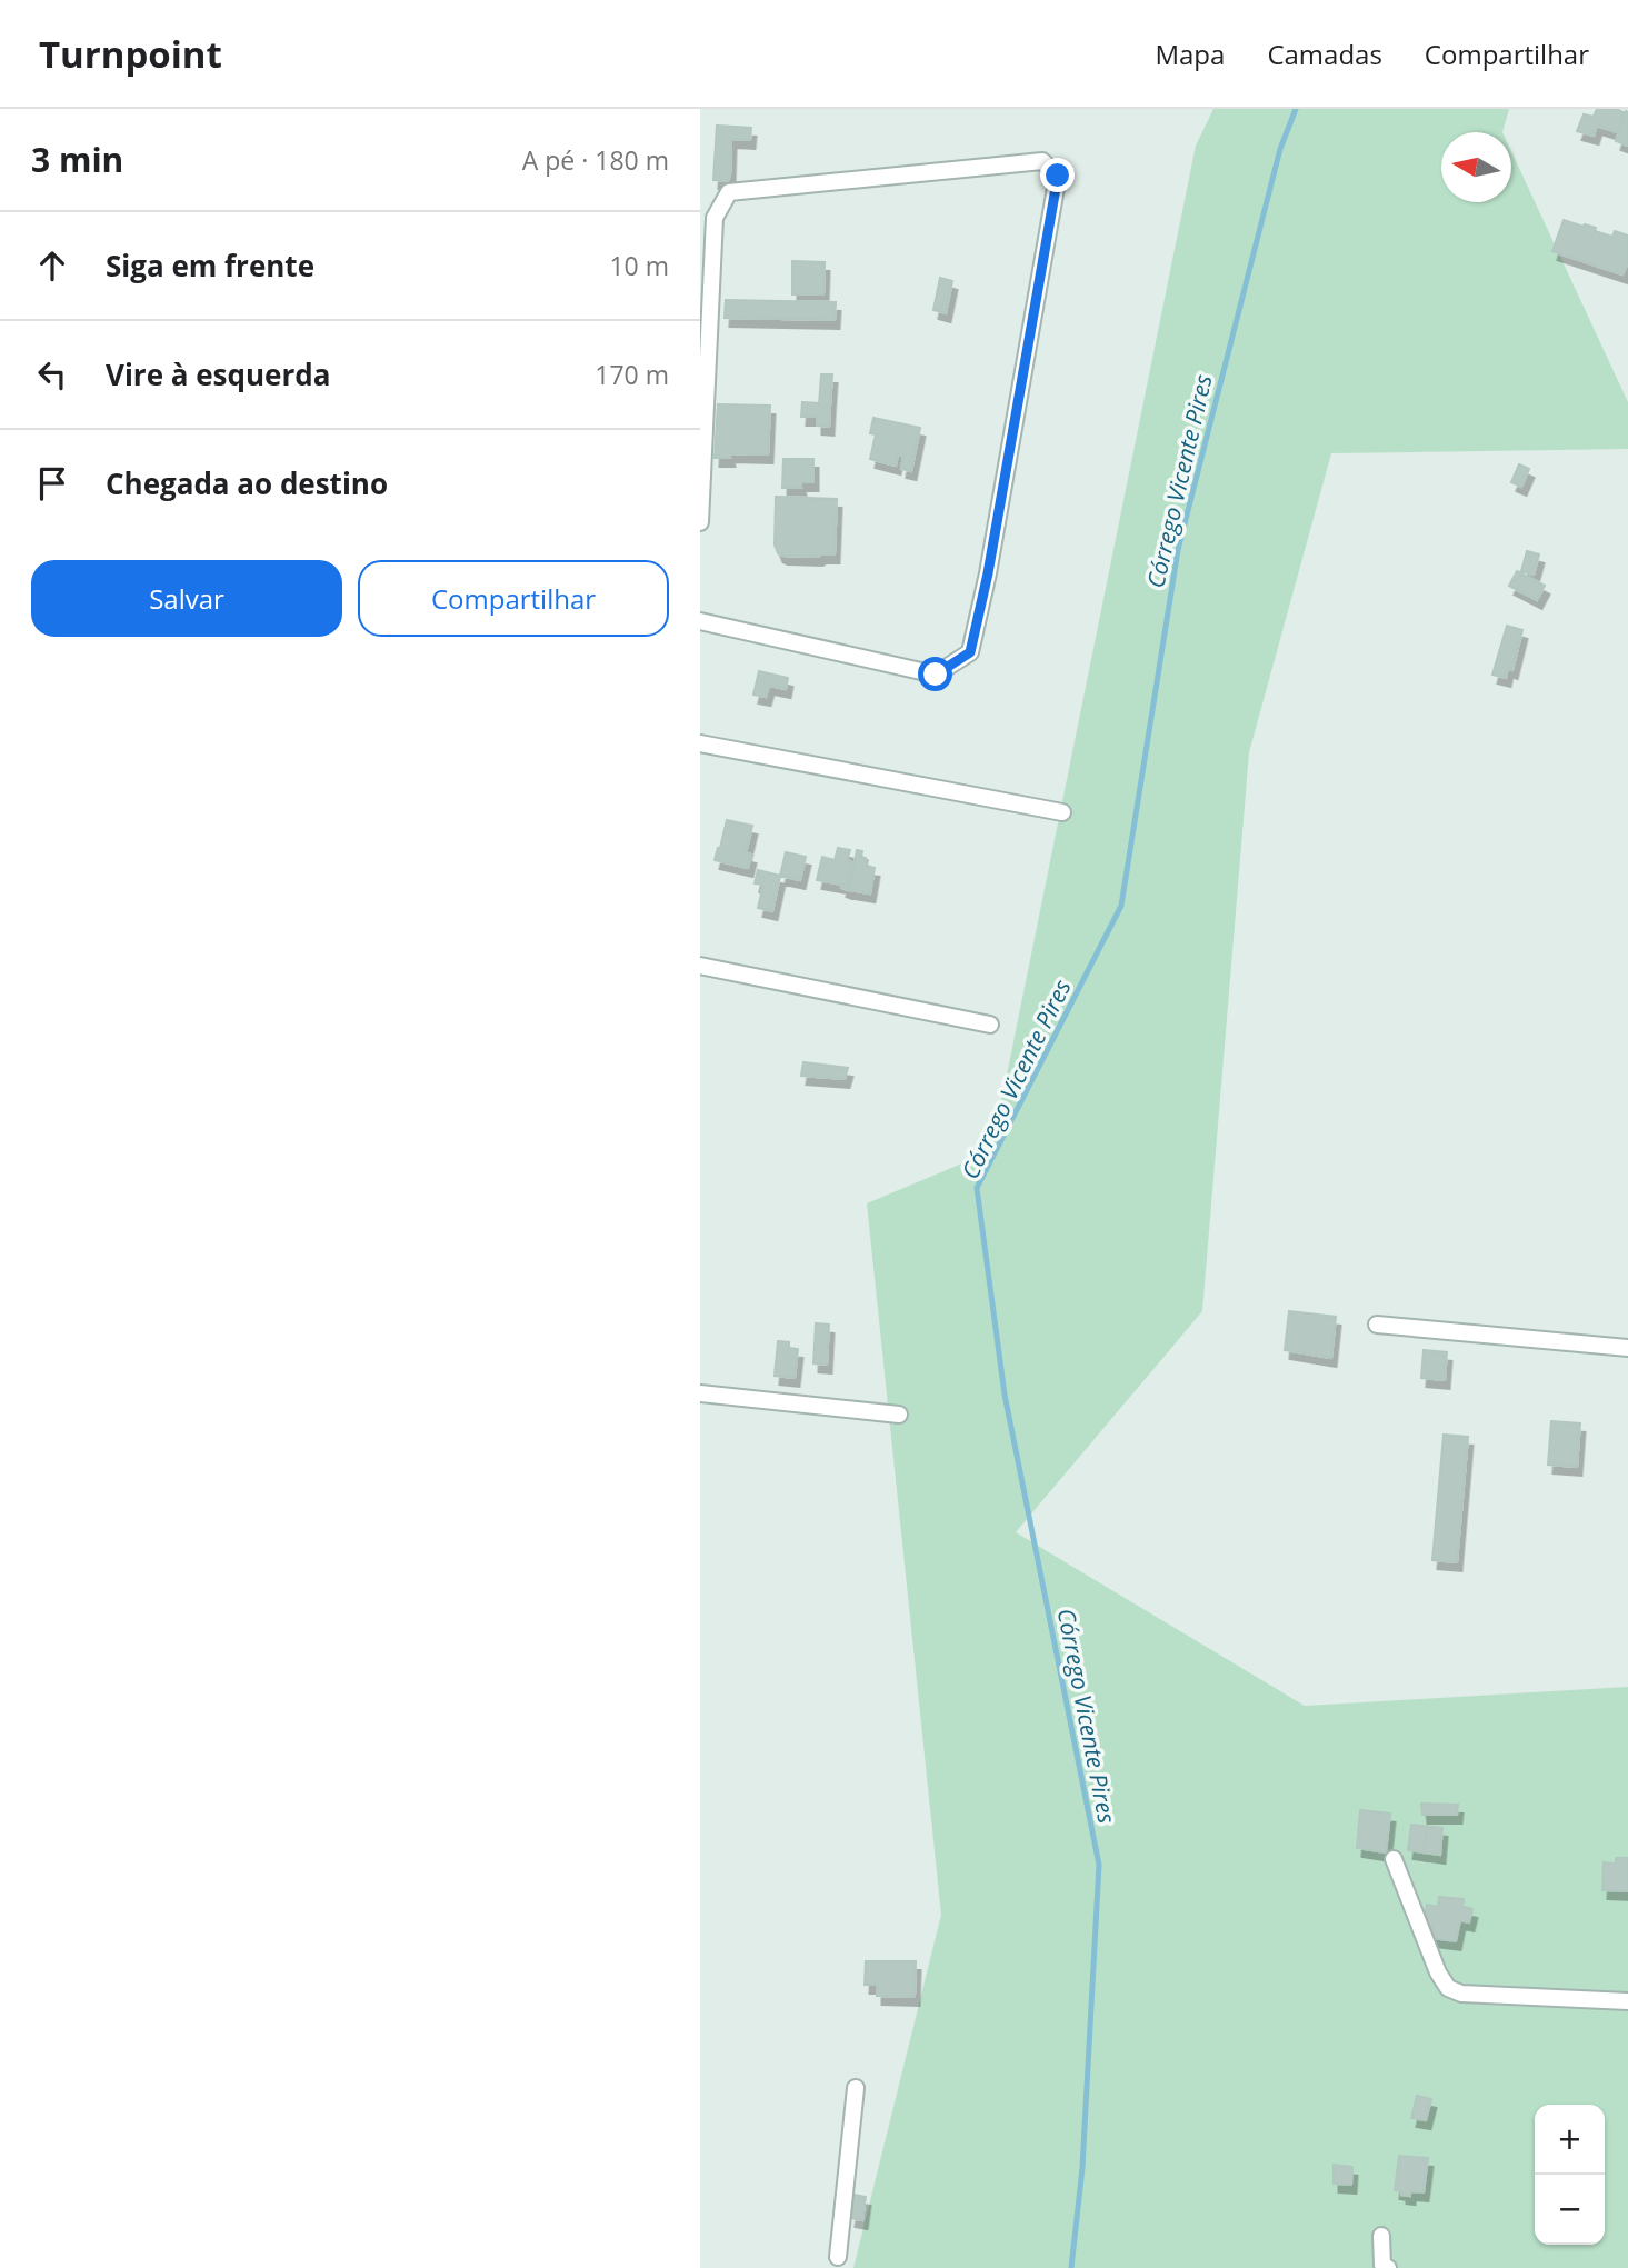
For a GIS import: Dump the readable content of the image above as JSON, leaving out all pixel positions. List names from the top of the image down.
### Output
{
  "water": ["Córrego Vicente Pires"],
  "north": "left",
  "page": {
    "header": "Turnpoint",
    "nav": ["Mapa", "Camadas", "Compartilhar"],
    "heading": ["3 min", "A pé · 180 m"],
    "list": [
      ["Siga em frente", "10 m"],
      ["Vire à esquerda", "170 m"],
      "Chegada ao destino"
    ],
    "buttons": ["Salvar", "Compartilhar"],
    "map_buttons": ["+", "−"]
  }
}
